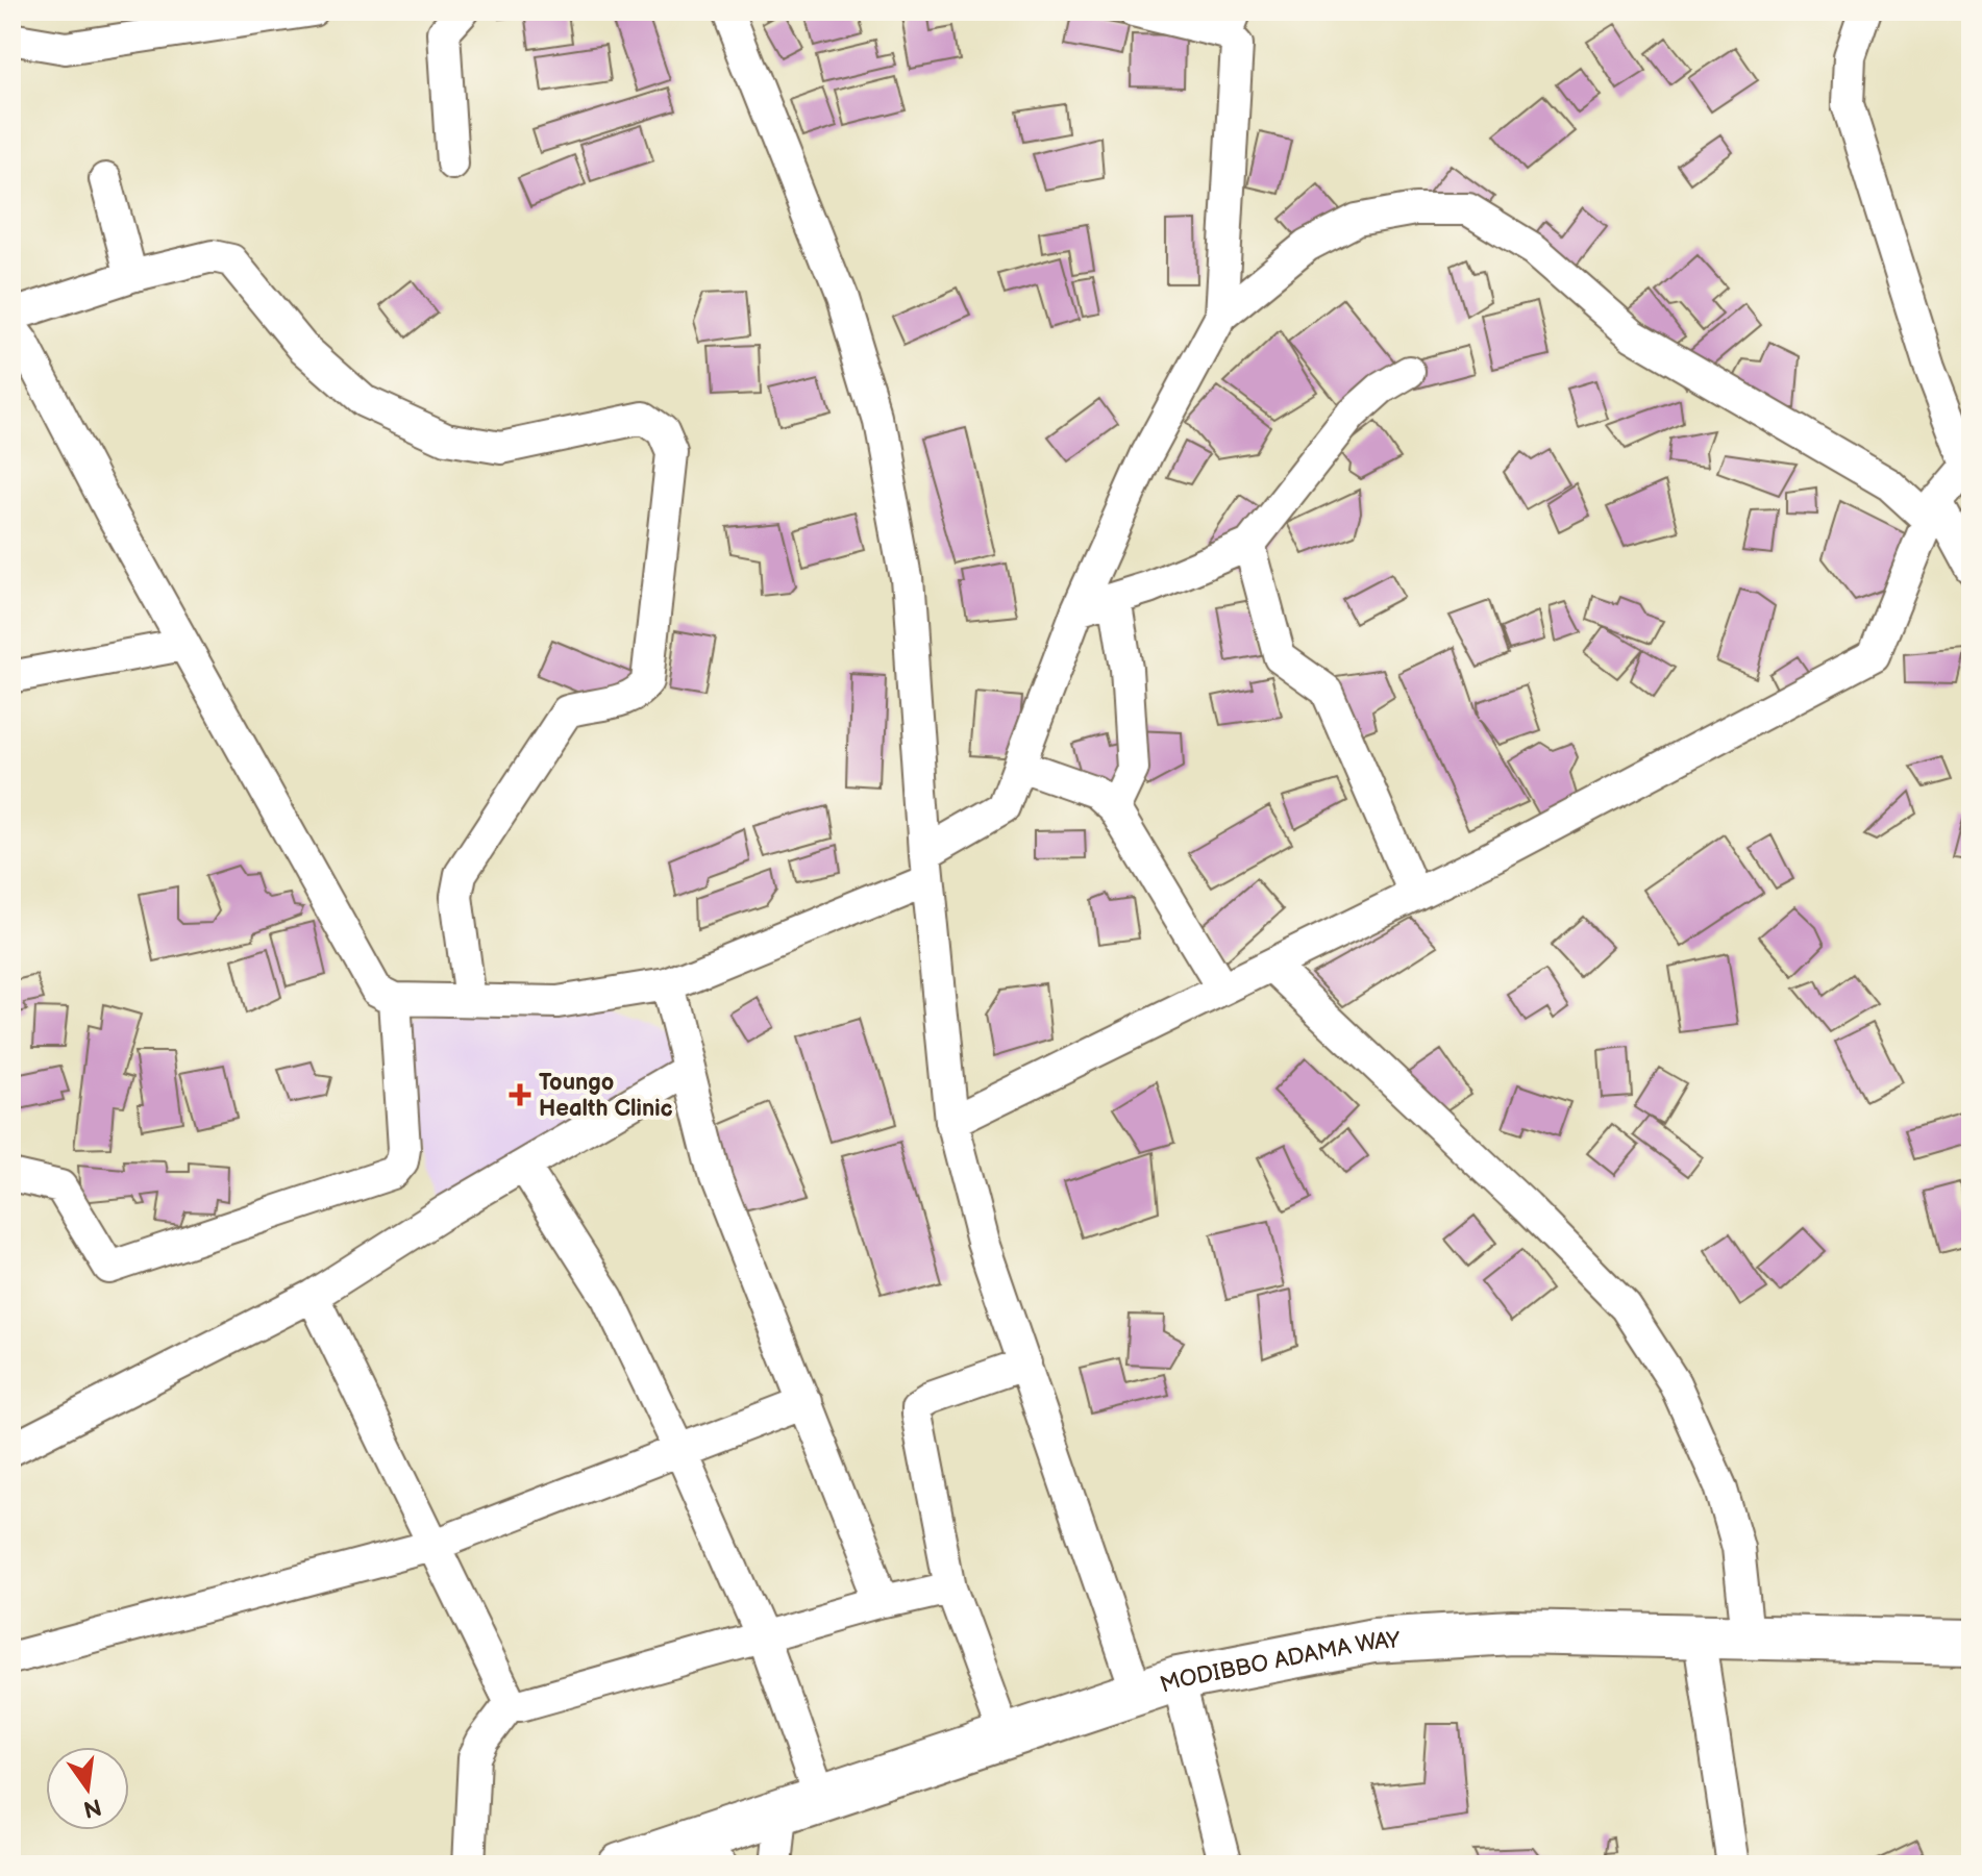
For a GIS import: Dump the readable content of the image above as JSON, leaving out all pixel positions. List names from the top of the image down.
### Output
{
  "streets": {
    "main road": ["MODIBBO ADAMA WAY"]
  },
  "places": {
    "health": ["Toungo Health Clinic"]
  },
  "north": "bottom"
}
